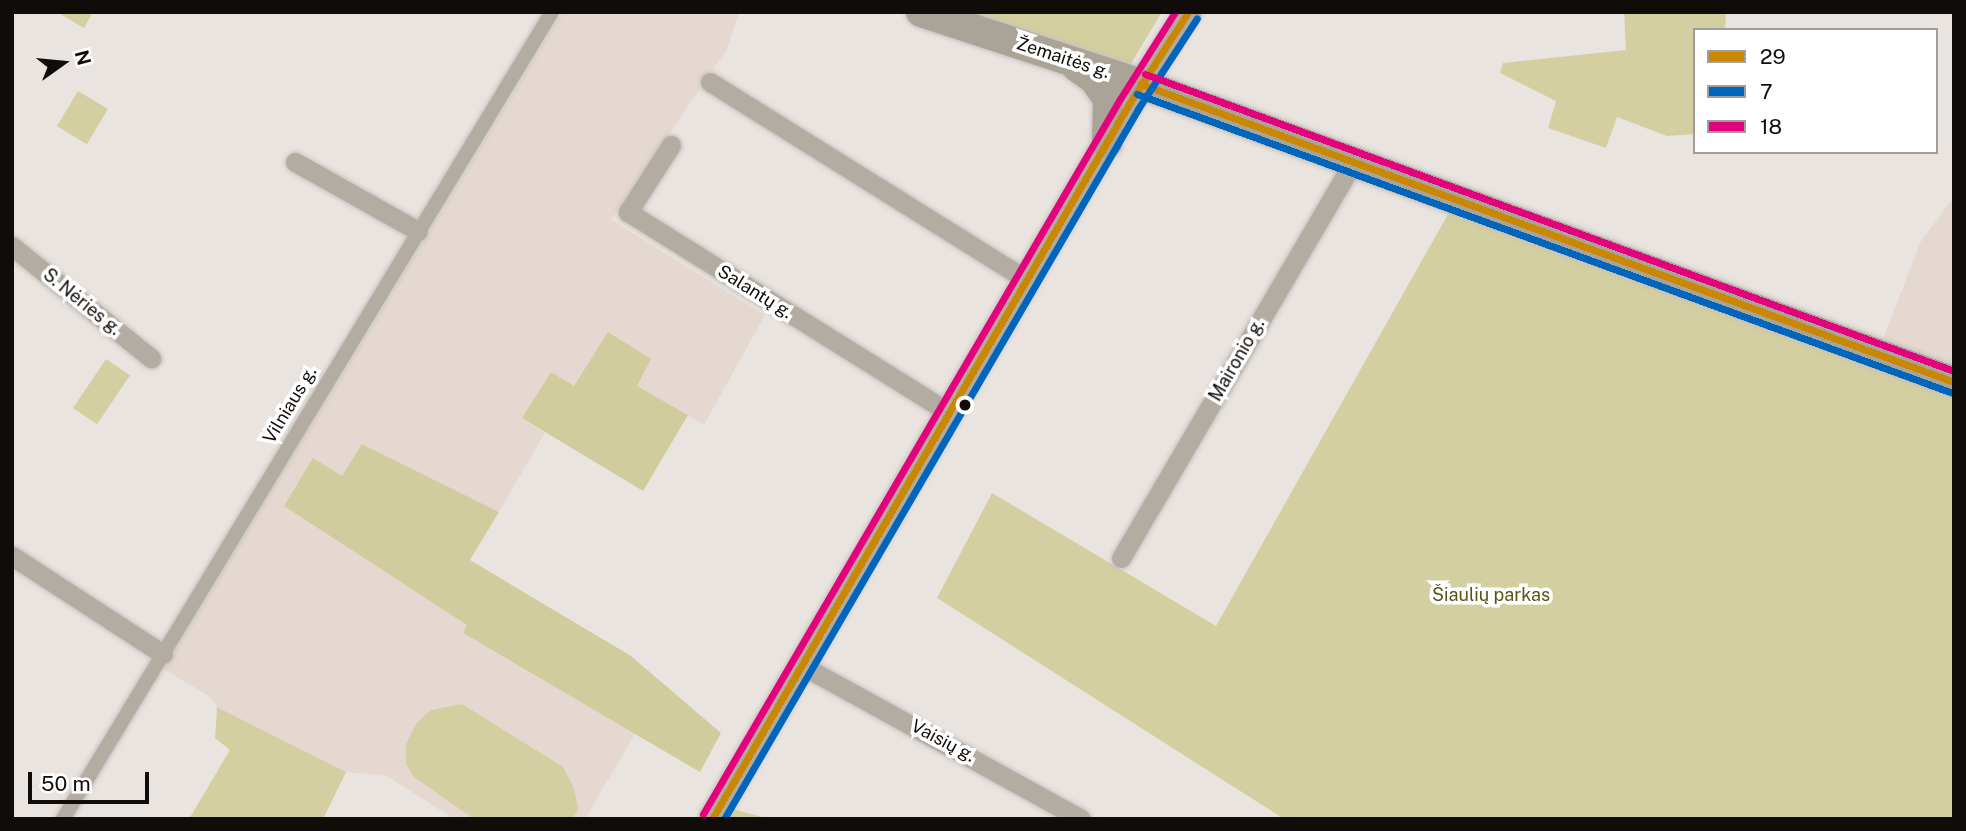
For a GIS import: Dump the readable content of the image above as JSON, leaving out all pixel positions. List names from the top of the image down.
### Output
{
  "streets": {
    "main road": ["Žemaitės g."],
    "street": [
      "Salantų g.",
      "S. Nėries g.",
      "Maironio g.",
      "Vilniaus g.",
      "Vaisių g."
    ]
  },
  "crossings": [
    ["Žemaitės g.", "Maironio g."]
  ],
  "parks": ["Šiaulių parkas"],
  "lines": ["transit line 29", "transit line 18", "transit line 7"],
  "legend": ["29", "7", "18"],
  "scale_bar": "50 m",
  "north": "right"
}
